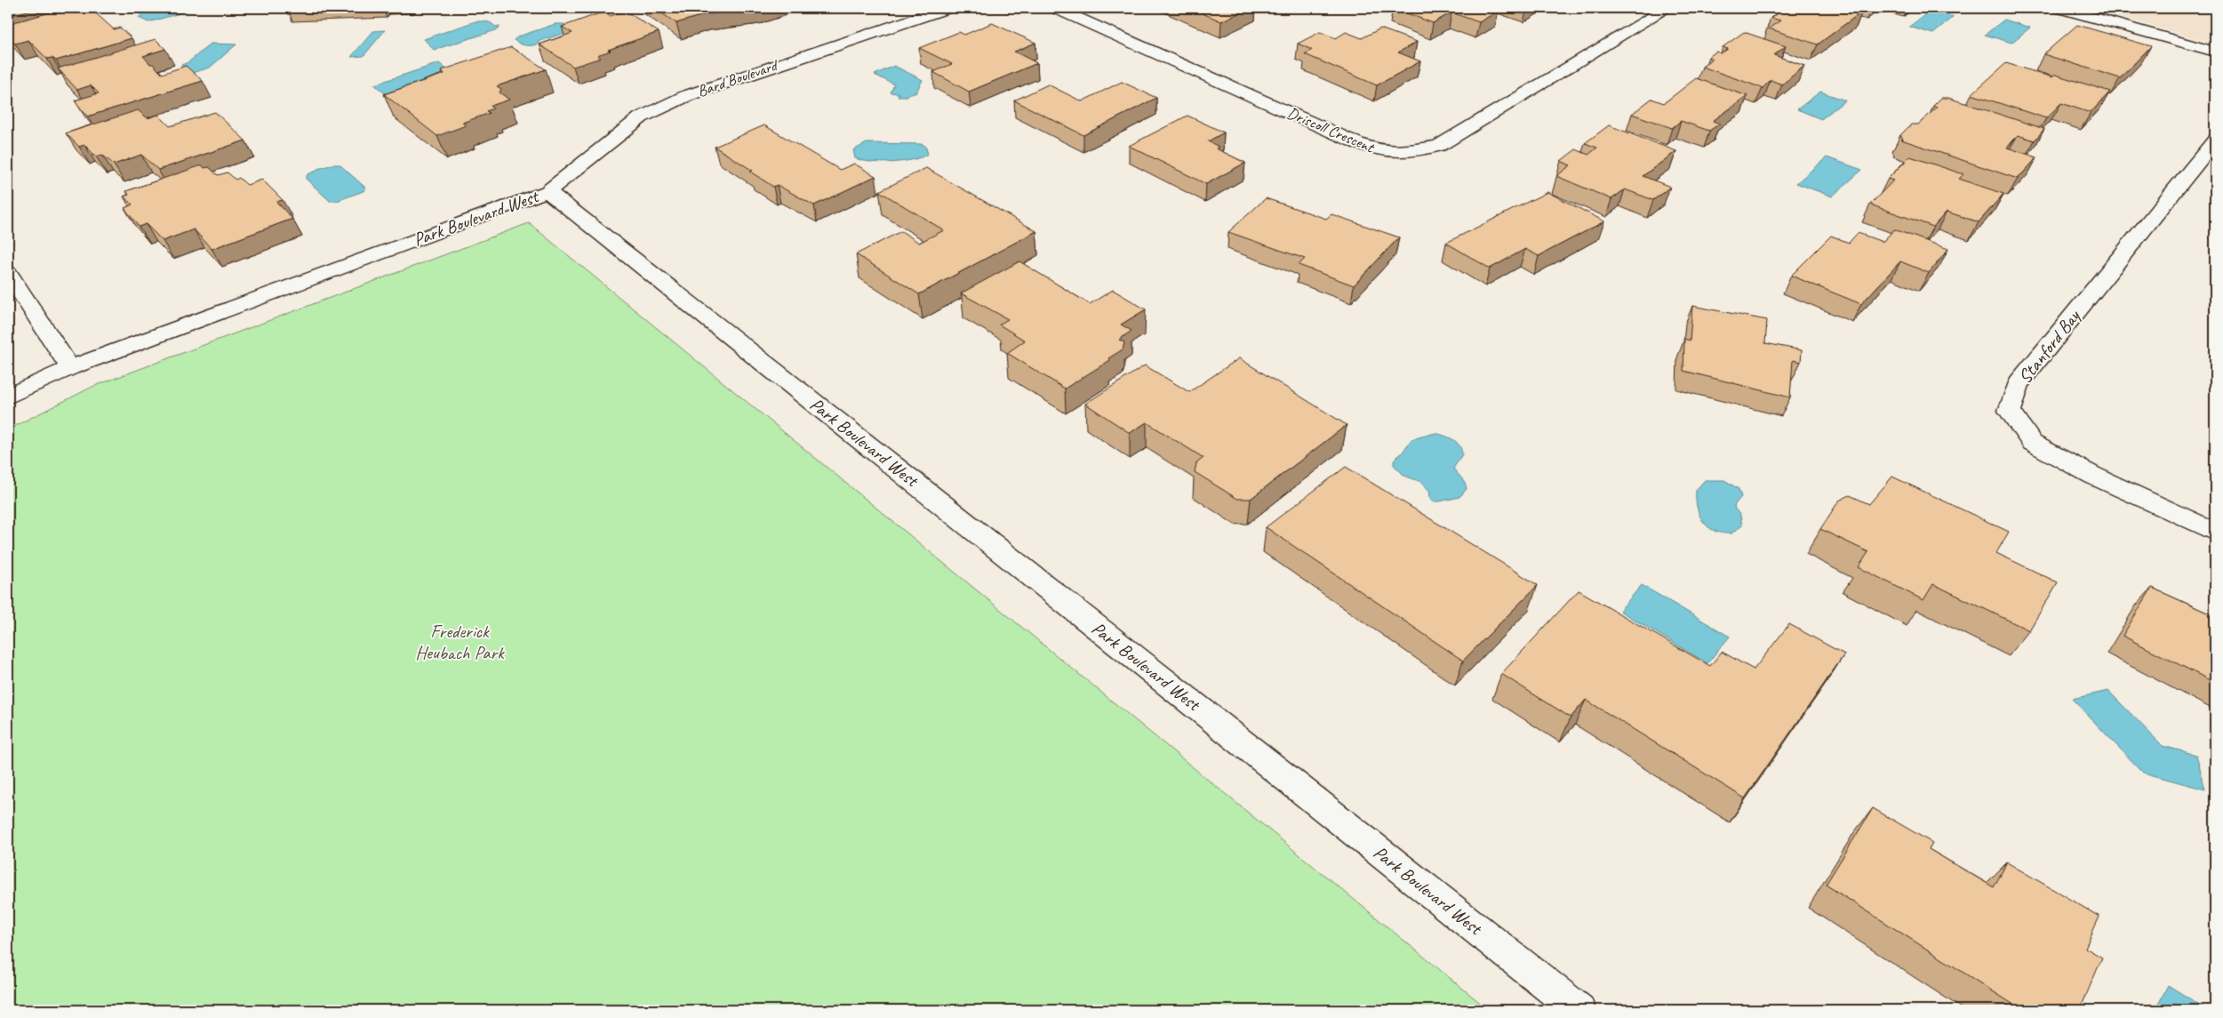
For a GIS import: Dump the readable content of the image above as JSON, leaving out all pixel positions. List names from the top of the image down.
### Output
{
  "streets": {
    "street": [
      "Bard Boulevard",
      "Driscoll Crescent",
      "Park Boulevard West",
      "Stanford Bay"
    ]
  },
  "crossings": [
    ["Bard Boulevard", "Park Boulevard West"]
  ],
  "parks": ["Frederick Heubach Park"]
}
